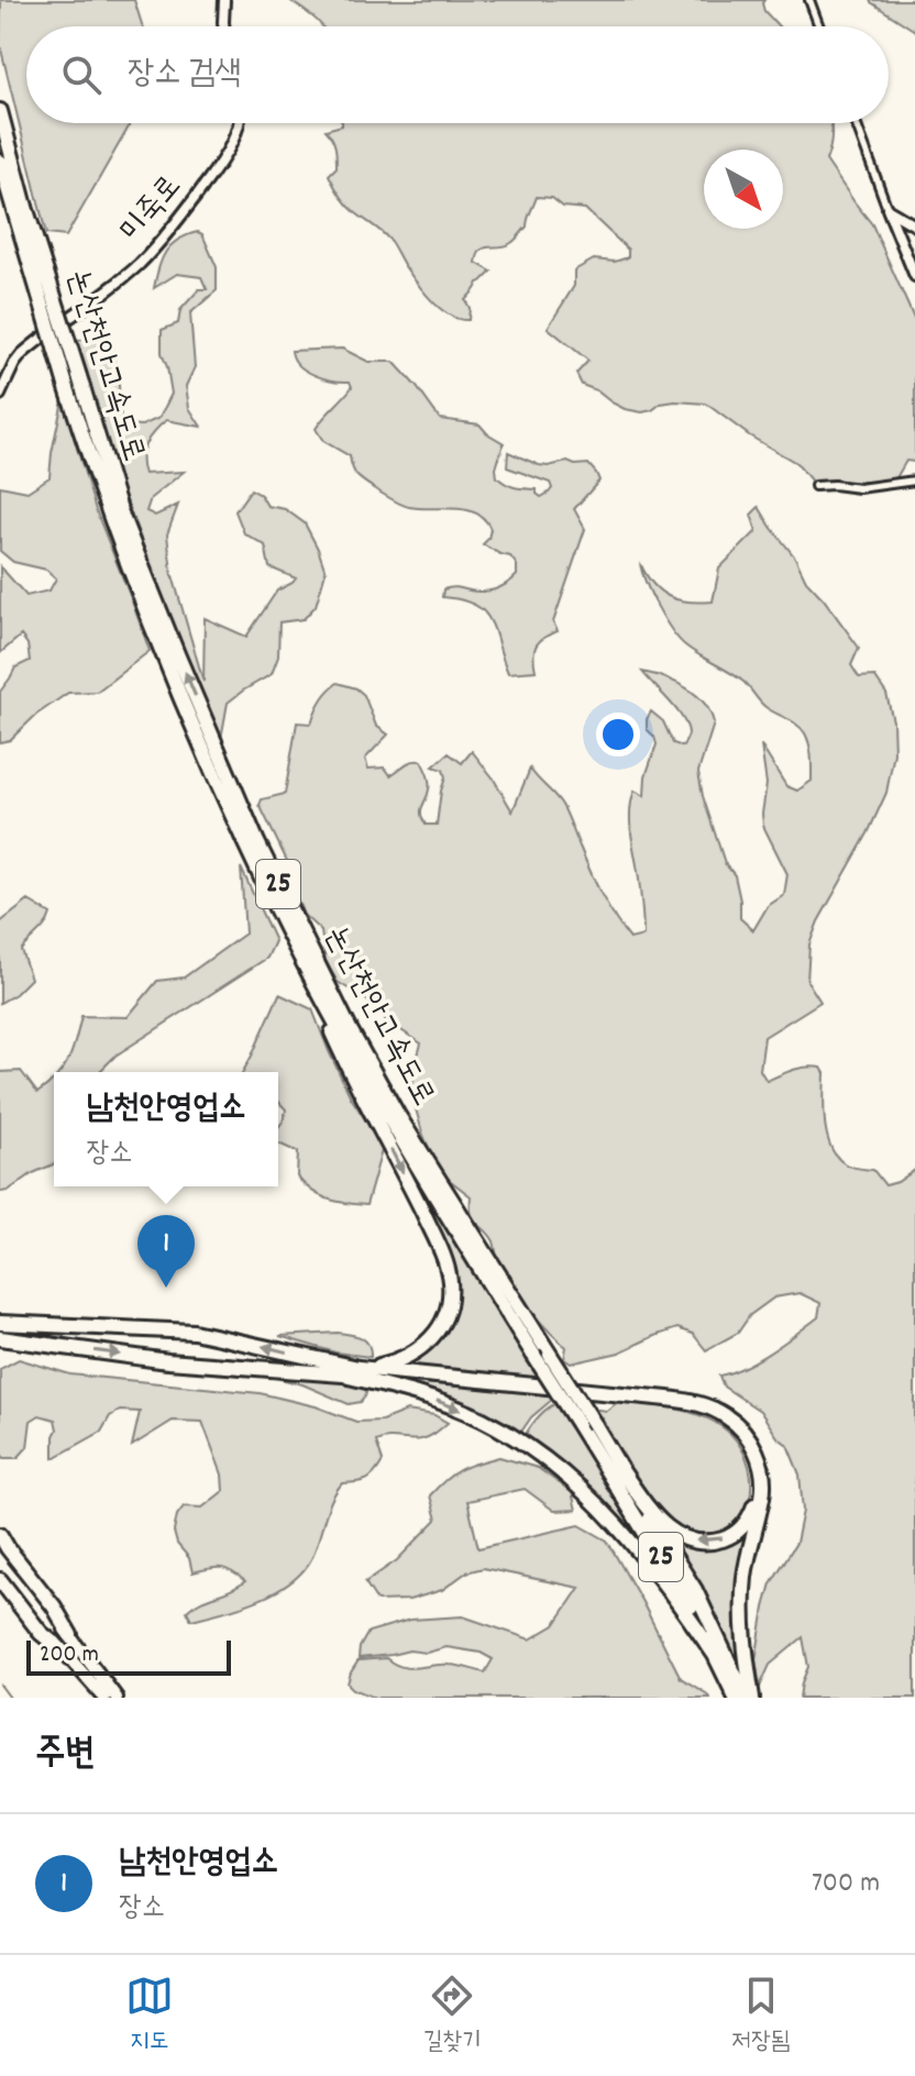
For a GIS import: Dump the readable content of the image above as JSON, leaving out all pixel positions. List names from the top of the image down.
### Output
{
  "streets": {
    "highway": ["논산천안고속도로", "25"],
    "street": ["미죽로"]
  },
  "scale_bar": "200 m",
  "north": "bottom right",
  "page": {
    "search": "장소 검색",
    "popup": ["남천안영업소", "장소"],
    "pins": "1",
    "scale": "200 m",
    "heading": "주변",
    "list": [
      {
        "mark": "1",
        "name": "남천안영업소",
        "note": "장소",
        "value": "700 m"
      }
    ],
    "nav": ["지도", "길찾기", "저장됨"]
  }
}
